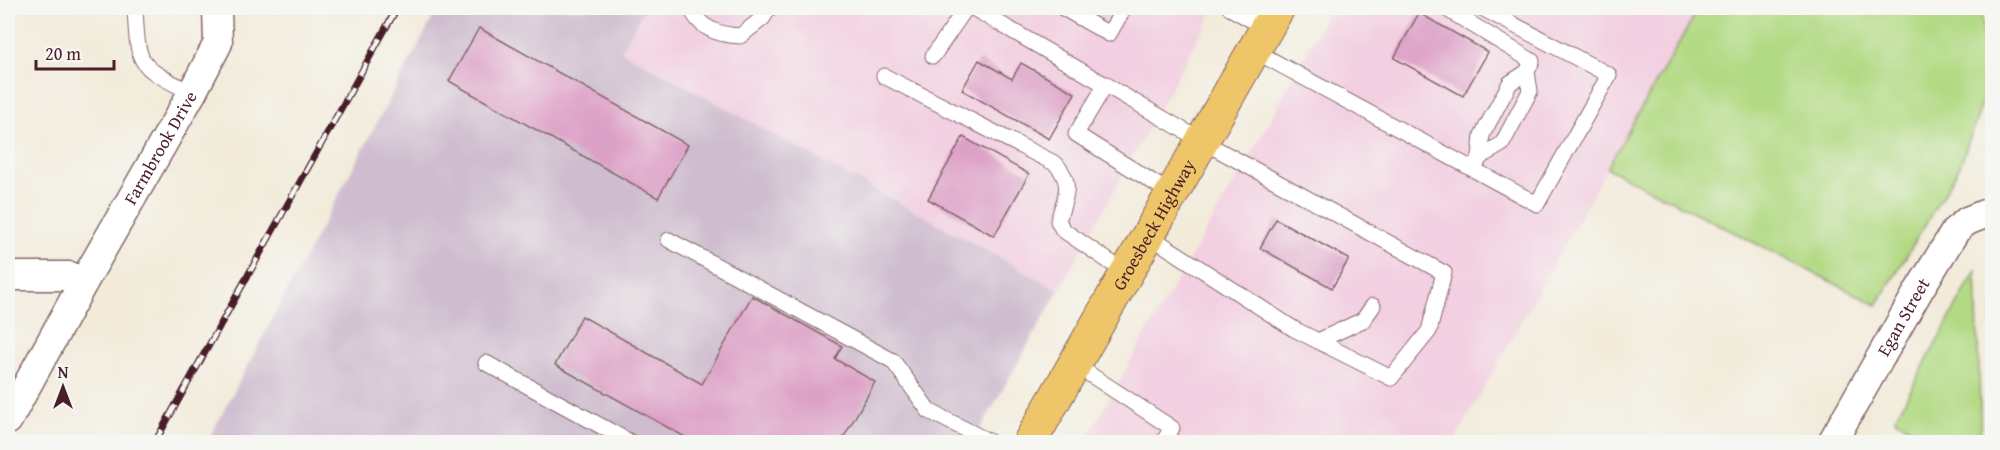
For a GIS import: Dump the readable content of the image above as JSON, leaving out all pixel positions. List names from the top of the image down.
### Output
{
  "streets": {
    "main road": ["Groesbeck Highway"],
    "street": ["Farmbrook Drive", "Egan Street"]
  },
  "scale_bar": "20 m",
  "north": "top"
}
